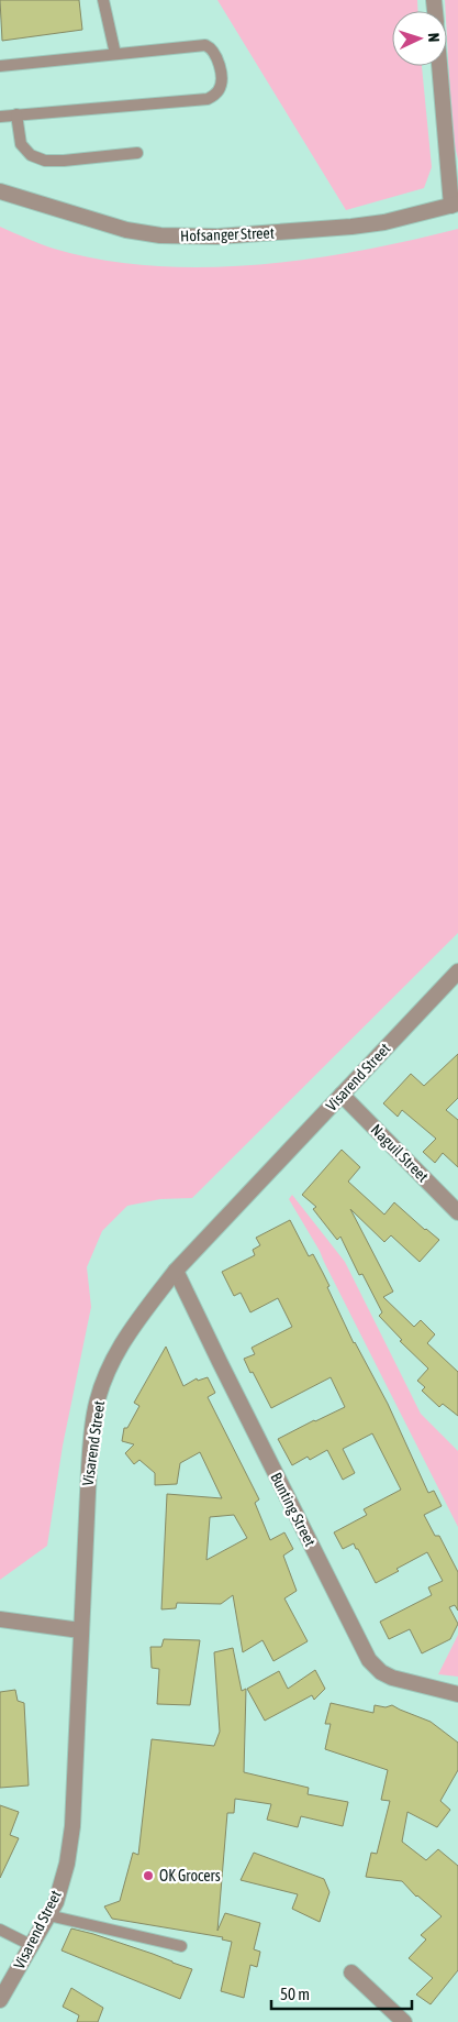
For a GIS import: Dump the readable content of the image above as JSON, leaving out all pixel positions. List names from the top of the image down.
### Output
{
  "streets": {
    "street": [
      "Hofsanger Street",
      "Visarend Street",
      "Naguil Street",
      "Bunting Street"
    ]
  },
  "crossings": [
    ["Visarend Street", "Naguil Street"],
    ["Visarend Street", "Bunting Street"]
  ],
  "places": ["OK Grocers"],
  "scale_bar": "50 m",
  "north": "right"
}
